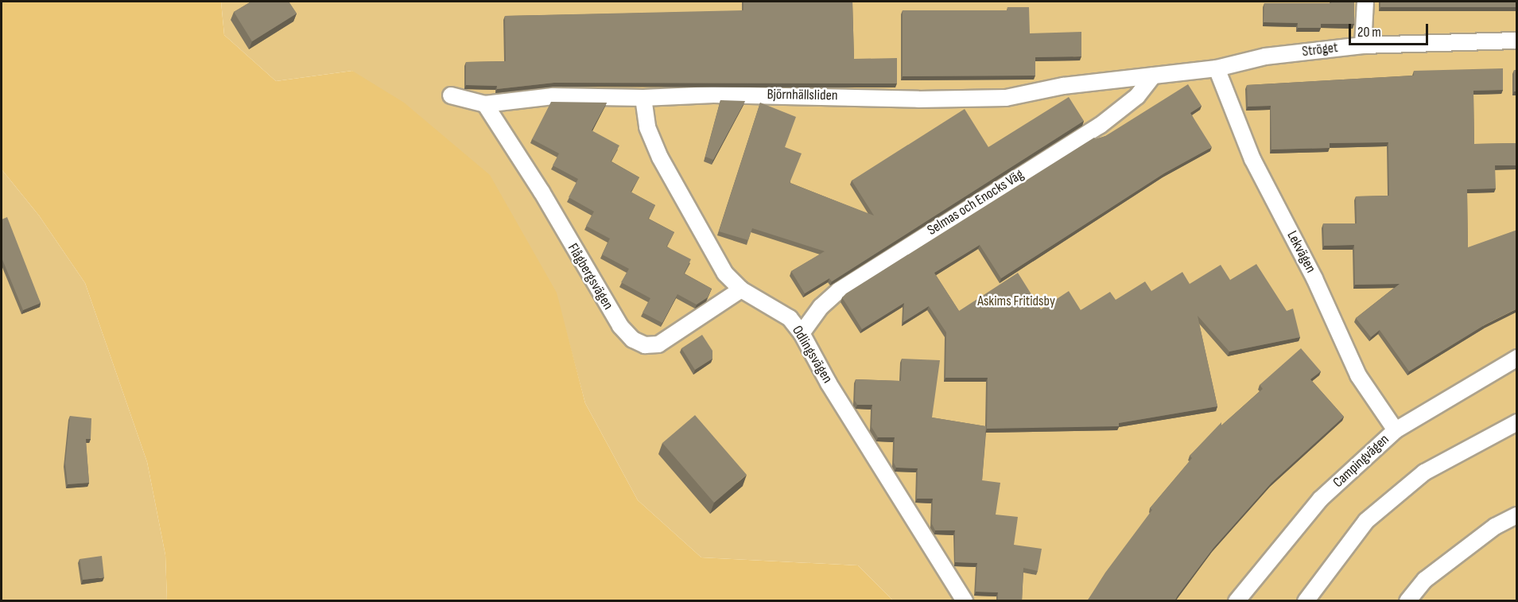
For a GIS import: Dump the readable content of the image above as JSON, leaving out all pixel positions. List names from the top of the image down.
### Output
{
  "streets": {
    "lane": [
      "Ströget",
      "Björnhällsliden",
      "Selmas och Enocks Väg",
      "Lekvägen",
      "Flågbergsvägen",
      "Odlingsvägen",
      "Campingvägen"
    ]
  },
  "crossings": [
    ["Ströget", "Björnhällsliden"],
    ["Ströget", "Selmas och Enocks Väg"],
    ["Ströget", "Lekvägen"],
    ["Björnhällsliden", "Selmas och Enocks Väg"],
    ["Björnhällsliden", "Flågbergsvägen"],
    ["Björnhällsliden", "Odlingsvägen"],
    ["Selmas och Enocks Väg", "Odlingsvägen"],
    ["Lekvägen", "Campingvägen"],
    ["Flågbergsvägen", "Odlingsvägen"]
  ],
  "parks": ["Askims Fritidsby"],
  "scale_bar": "20 m"
}
